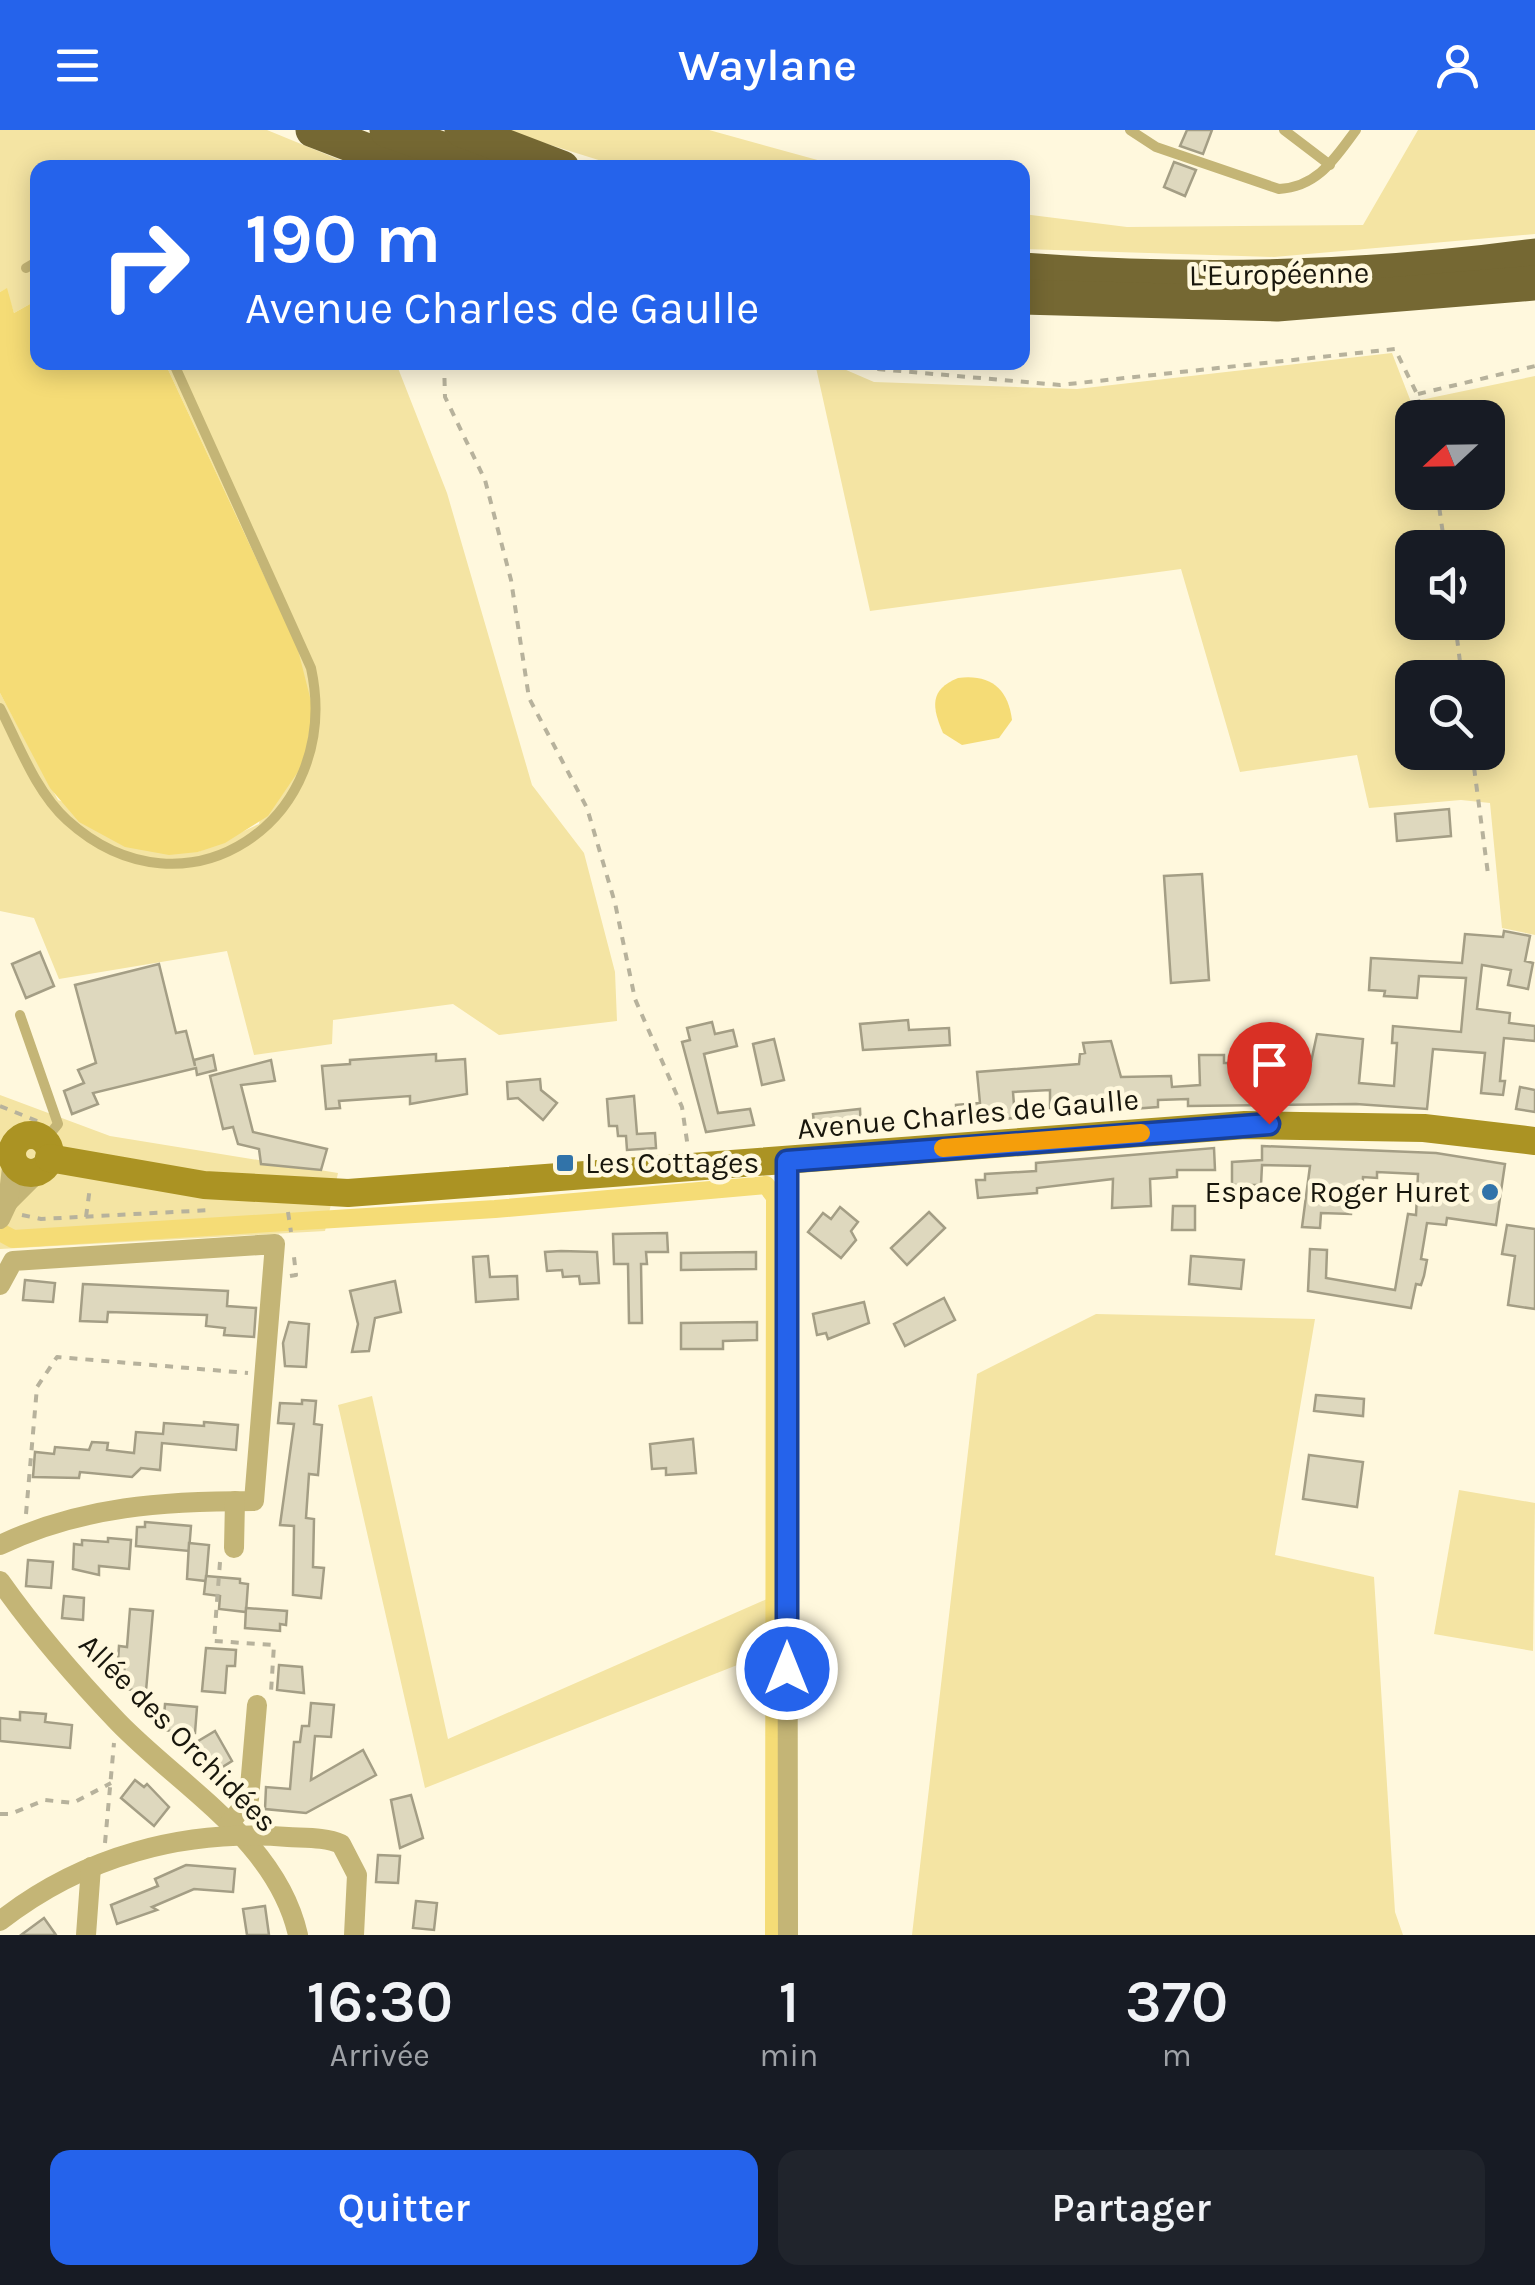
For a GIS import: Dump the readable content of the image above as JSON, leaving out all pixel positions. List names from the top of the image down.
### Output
{
  "streets": {
    "highway": ["L'Européenne"],
    "main road": ["Avenue Charles de Gaulle"],
    "street": ["Allée des Orchidées"]
  },
  "places": {
    "transit": ["Les Cottages"],
    "other": ["Espace Roger Huret"]
  },
  "north": "left",
  "page": {
    "header": "Waylane",
    "turn": ["190 m", "Avenue Charles de Gaulle"],
    "eta": [
      "16:30",
      "Arrivée",
      "1",
      "min",
      "370",
      "m"
    ],
    "buttons": ["Quitter", "Partager"]
  }
}
